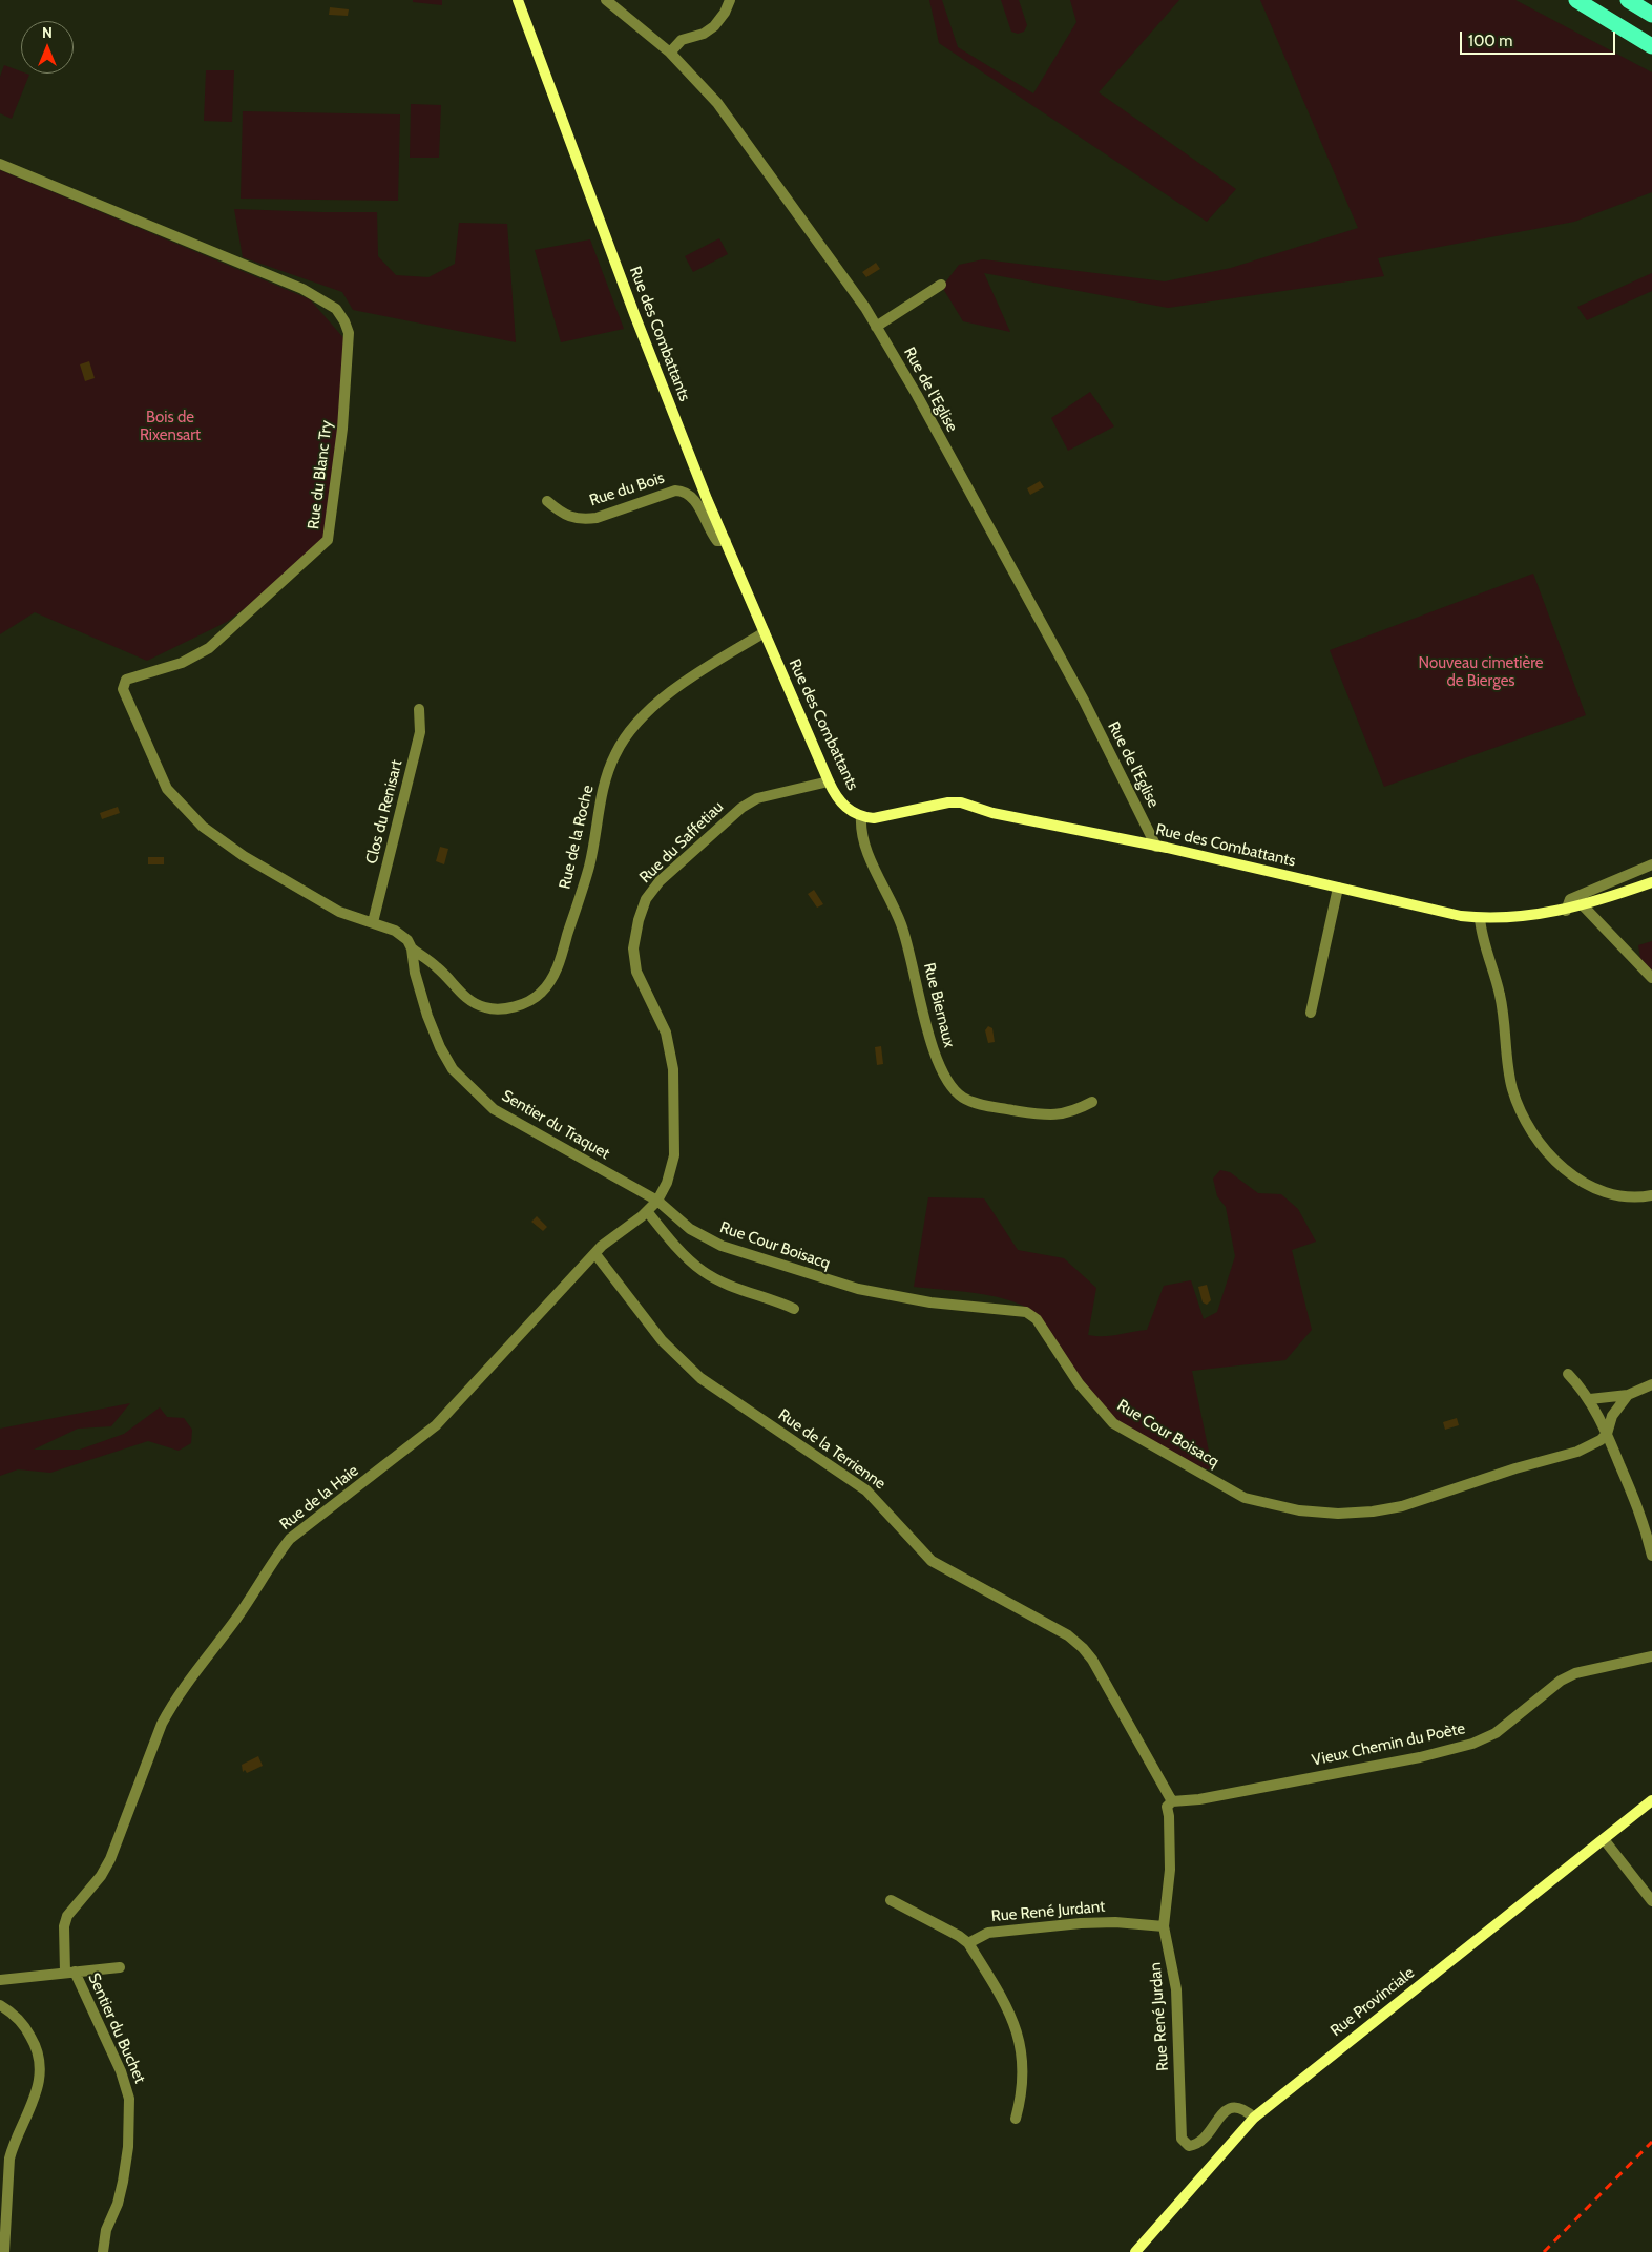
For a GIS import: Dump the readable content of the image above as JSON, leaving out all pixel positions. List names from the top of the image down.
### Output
{
  "streets": {
    "street": [
      "Rue des Combattants",
      "Rue de l'Eglise",
      "Rue du Blanc Try",
      "Rue du Bois",
      "Clos du Renisart",
      "Rue de la Roche",
      "Rue du Saffetiau",
      "Rue Biernaux",
      "Sentier du Traquet",
      "Rue Cour Boisacq",
      "Rue de la Terrienne",
      "Rue de la Haie",
      "Vieux Chemin du Poète",
      "Rue René Jurdant",
      "Rue Provinciale",
      "Rue René Jurdan",
      "Sentier du Buchet"
    ]
  },
  "crossings": [
    ["Rue des Combattants", "Rue de l'Eglise"],
    ["Rue des Combattants", "Rue du Bois"],
    ["Rue des Combattants", "Rue de la Roche"],
    ["Rue des Combattants", "Rue du Saffetiau"],
    ["Rue des Combattants", "Rue Biernaux"],
    ["Rue du Blanc Try", "Clos du Renisart"],
    ["Rue de la Roche", "Sentier du Traquet"],
    ["Rue du Saffetiau", "Sentier du Traquet"],
    ["Rue du Saffetiau", "Rue Cour Boisacq"],
    ["Rue du Saffetiau", "Rue de la Haie"],
    ["Sentier du Traquet", "Rue Cour Boisacq"],
    ["Sentier du Traquet", "Rue de la Haie"],
    ["Rue Cour Boisacq", "Rue de la Haie"],
    ["Rue de la Terrienne", "Rue de la Haie"],
    ["Rue de la Terrienne", "Vieux Chemin du Poète"],
    ["Rue de la Terrienne", "Rue René Jurdan"],
    ["Rue de la Haie", "Sentier du Buchet"],
    ["Vieux Chemin du Poète", "Rue René Jurdan"],
    ["Rue René Jurdant", "Rue René Jurdan"],
    ["Rue Provinciale", "Rue René Jurdan"]
  ],
  "parks": ["Bois de Rixensart", "Nouveau cimetière de Bierges"],
  "scale_bar": "100 m",
  "north": "top"
}
